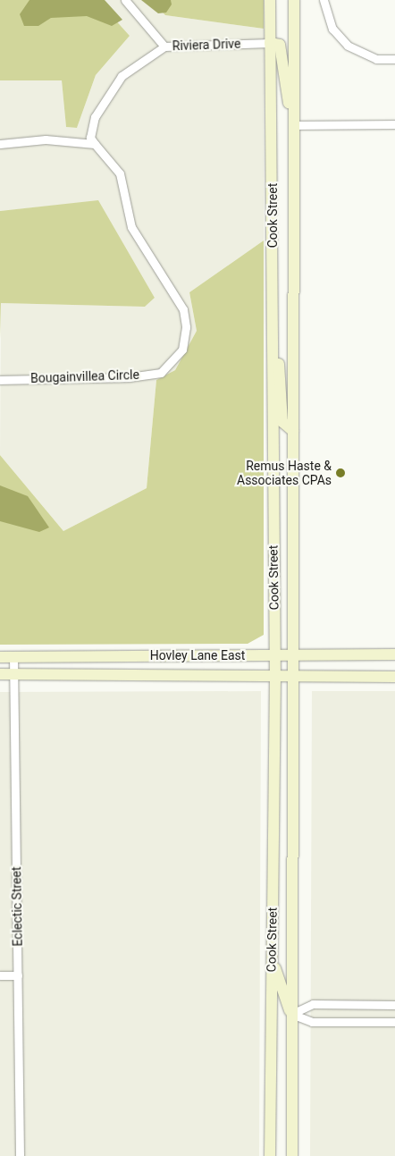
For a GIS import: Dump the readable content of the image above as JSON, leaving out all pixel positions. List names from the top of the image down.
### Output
{
  "streets": {
    "main road": ["Cook Street", "Hovley Lane East"],
    "street": ["Riviera Drive", "Bougainvillea Circle", "Eclectic Street"]
  },
  "crossings": [
    ["Riviera Drive", "Cook Street"],
    ["Cook Street", "Hovley Lane East"],
    ["Hovley Lane East", "Eclectic Street"]
  ],
  "places": ["Remus Haste & Associates CPAs"]
}
